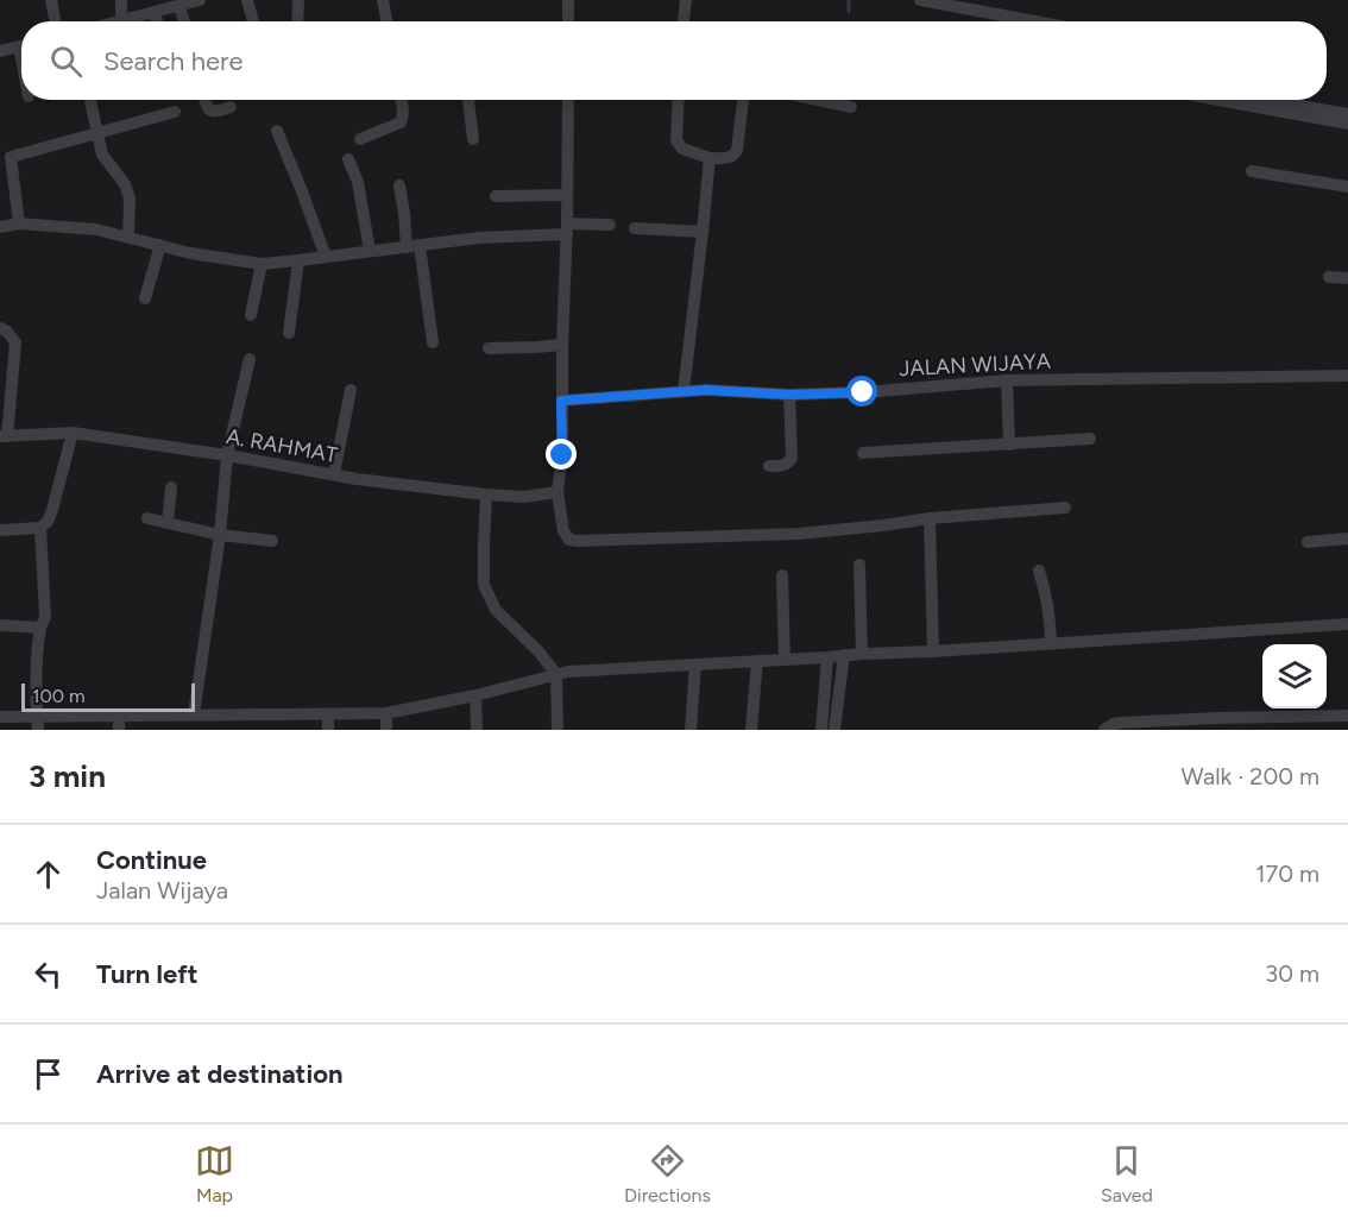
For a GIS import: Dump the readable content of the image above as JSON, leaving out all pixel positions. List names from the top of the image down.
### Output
{
  "streets": {
    "street": ["JALAN WIJAYA", "A. RAHMAT"]
  },
  "scale_bar": "100 m",
  "page": {
    "search": "Search here",
    "scale": "100 m",
    "heading": ["3 min", "Walk · 200 m"],
    "list": [
      ["Continue", "Jalan Wijaya", "170 m"],
      ["Turn left", "30 m"],
      "Arrive at destination"
    ],
    "nav": ["Map", "Directions", "Saved"]
  }
}
